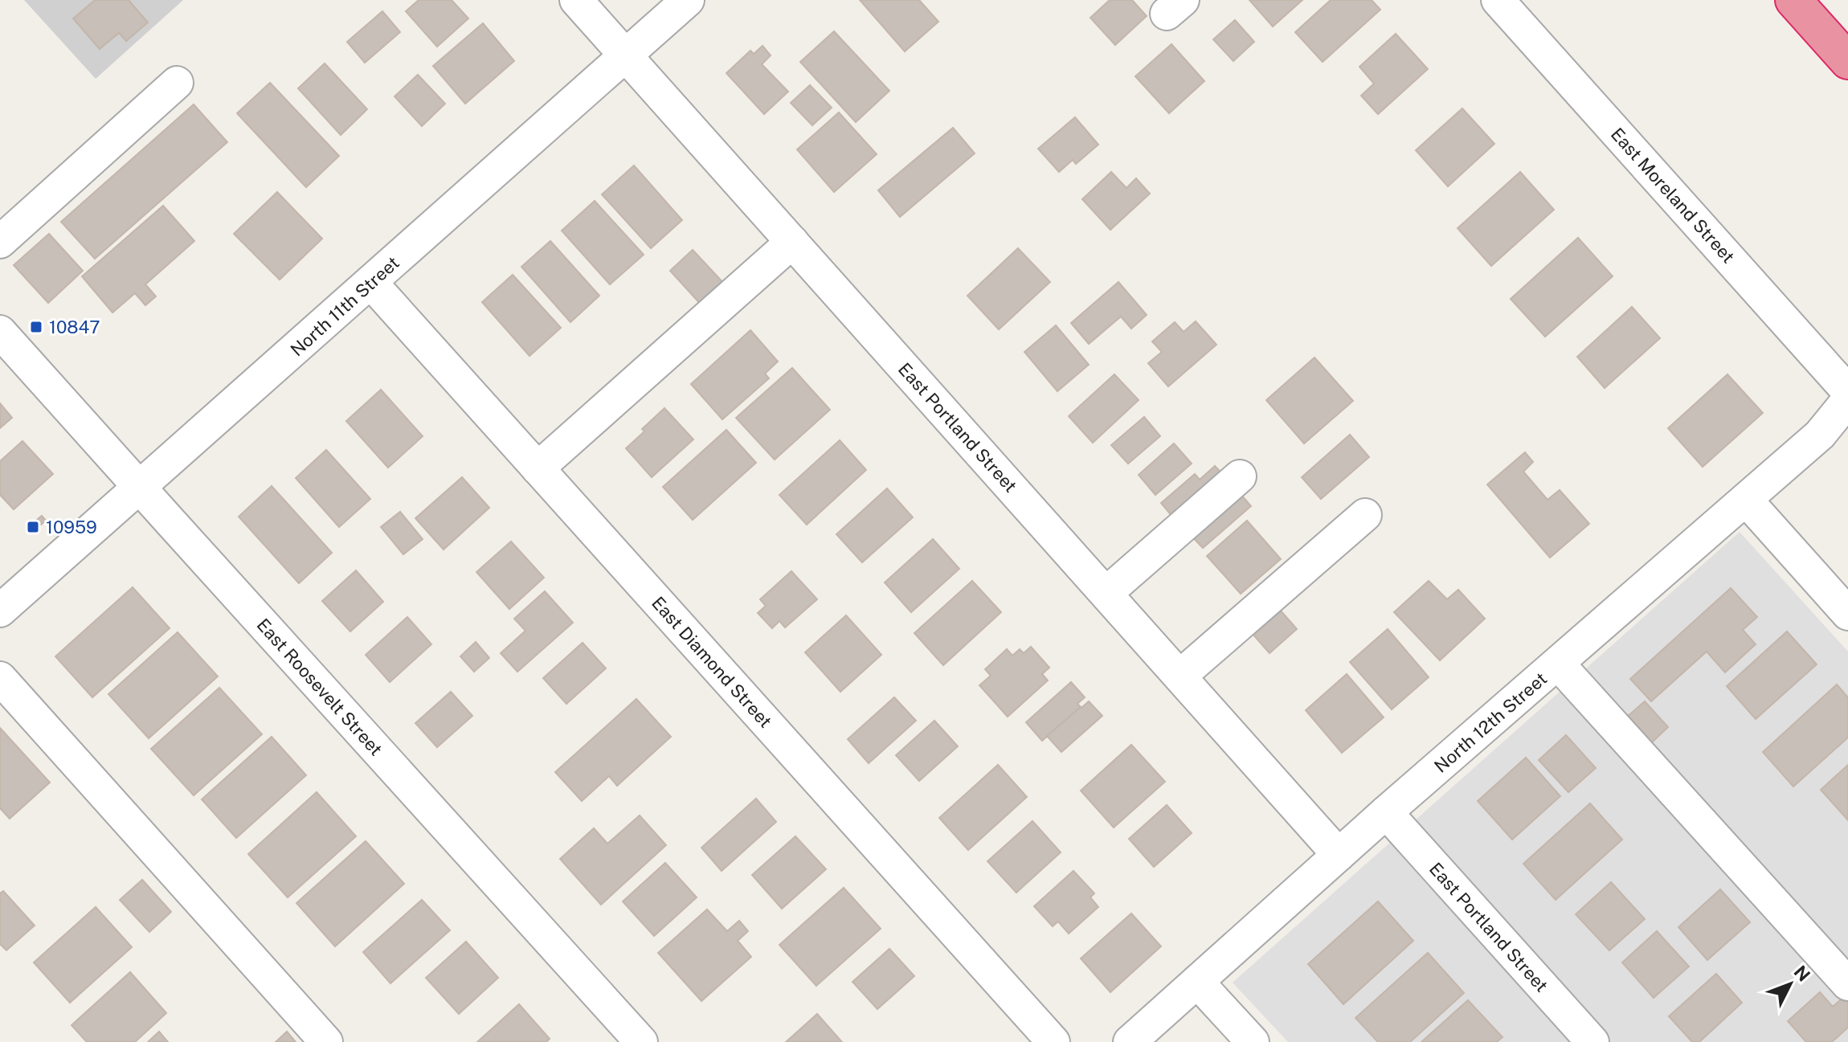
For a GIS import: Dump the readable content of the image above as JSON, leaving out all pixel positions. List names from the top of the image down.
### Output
{
  "streets": {
    "street": [
      "East Moreland Street",
      "North 11th Street",
      "East Portland Street",
      "East Diamond Street",
      "East Roosevelt Street",
      "North 12th Street"
    ]
  },
  "crossings": [
    ["North 11th Street", "East Portland Street"],
    ["North 11th Street", "East Diamond Street"],
    ["North 11th Street", "East Roosevelt Street"],
    ["East Portland Street", "North 12th Street"]
  ],
  "places": {
    "transit": ["10847", "10959"]
  },
  "north": "top right"
}
